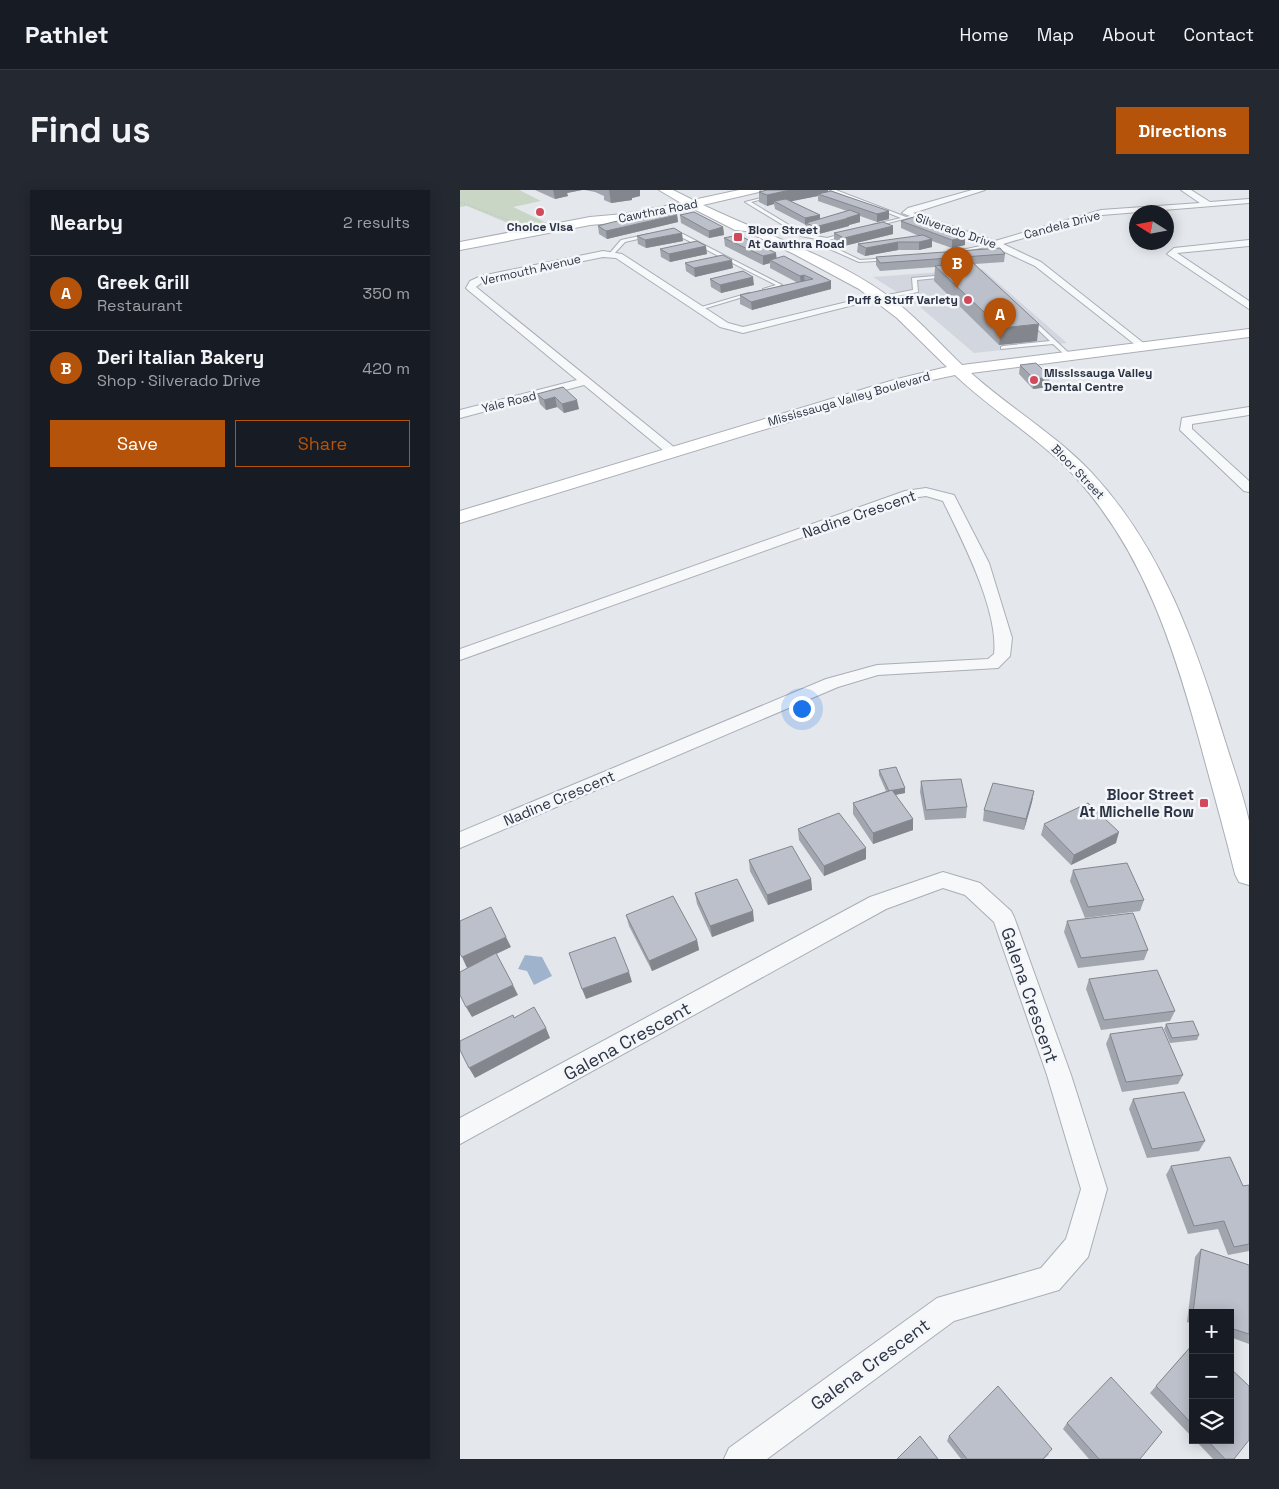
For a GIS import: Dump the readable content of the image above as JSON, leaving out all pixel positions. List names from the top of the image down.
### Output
{
  "streets": {
    "street": [
      "Cawthra Road",
      "Candela Drive",
      "Silverado Drive",
      "Vermouth Avenue",
      "Mississauga Valley Boulevard",
      "Yale Road",
      "Bloor Street",
      "Nadine Crescent",
      "Galena Crescent"
    ]
  },
  "crossings": [
    ["Cawthra Road", "Bloor Street"],
    ["Candela Drive", "Silverado Drive"],
    ["Silverado Drive", "Mississauga Valley Boulevard"],
    ["Vermouth Avenue", "Mississauga Valley Boulevard"],
    ["Vermouth Avenue", "Yale Road"],
    ["Mississauga Valley Boulevard", "Bloor Street"]
  ],
  "places": {
    "other": ["Choice Visa", "Puff & Stuff Variety", "Mississauga Valley Dental Centre"],
    "transit": ["Bloor Street At Cawthra Road", "Bloor Street At Michelle Row"]
  },
  "north": "left",
  "page": {
    "header": "Pathlet",
    "nav": [
      "Home",
      "Map",
      "About",
      "Contact"
    ],
    "buttons": [
      "Directions",
      ["Save", "Share"]
    ],
    "title": "Find us",
    "heading": ["Nearby", "2 results"],
    "pins": ["B", "A"],
    "list": [
      {
        "mark": "A",
        "name": "Greek Grill",
        "note": "Restaurant",
        "value": "350 m"
      },
      {
        "mark": "B",
        "name": "Deri Italian Bakery",
        "note": "Shop · Silverado Drive",
        "value": "420 m"
      }
    ],
    "map_buttons": ["+", "−"]
  }
}
